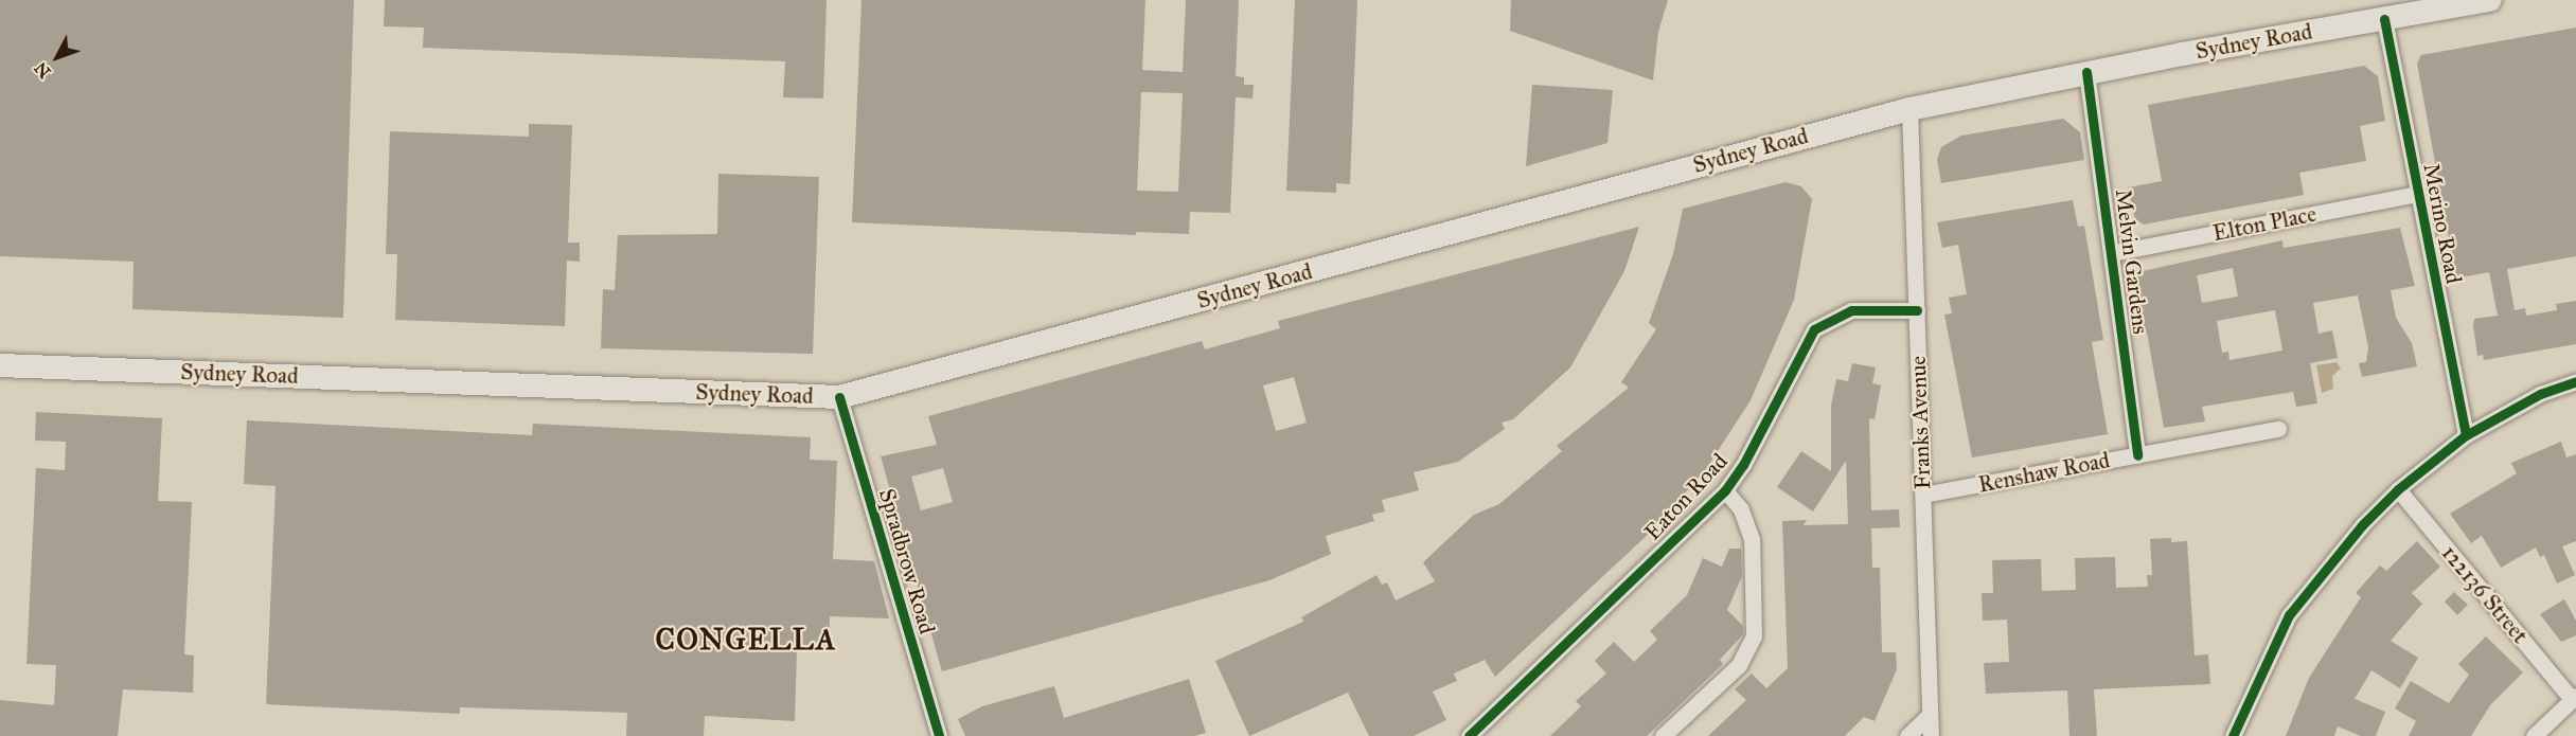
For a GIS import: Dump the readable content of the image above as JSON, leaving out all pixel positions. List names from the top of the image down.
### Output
{
  "streets": {
    "main road": ["Sydney Road"],
    "street": [
      "Elton Place",
      "Merino Road",
      "Melvin Gardens",
      "Franks Avenue",
      "Renshaw Road",
      "Eaton Road",
      "Spradbrow Road",
      "122136 Street"
    ]
  },
  "crossings": [
    ["Sydney Road", "Merino Road"],
    ["Sydney Road", "Melvin Gardens"],
    ["Sydney Road", "Franks Avenue"],
    ["Sydney Road", "Spradbrow Road"],
    ["Elton Place", "Merino Road"],
    ["Elton Place", "Melvin Gardens"],
    ["Melvin Gardens", "Renshaw Road"],
    ["Franks Avenue", "Renshaw Road"],
    ["Franks Avenue", "Eaton Road"]
  ],
  "districts": ["CONGELLA"],
  "north": "bottom left"
}
